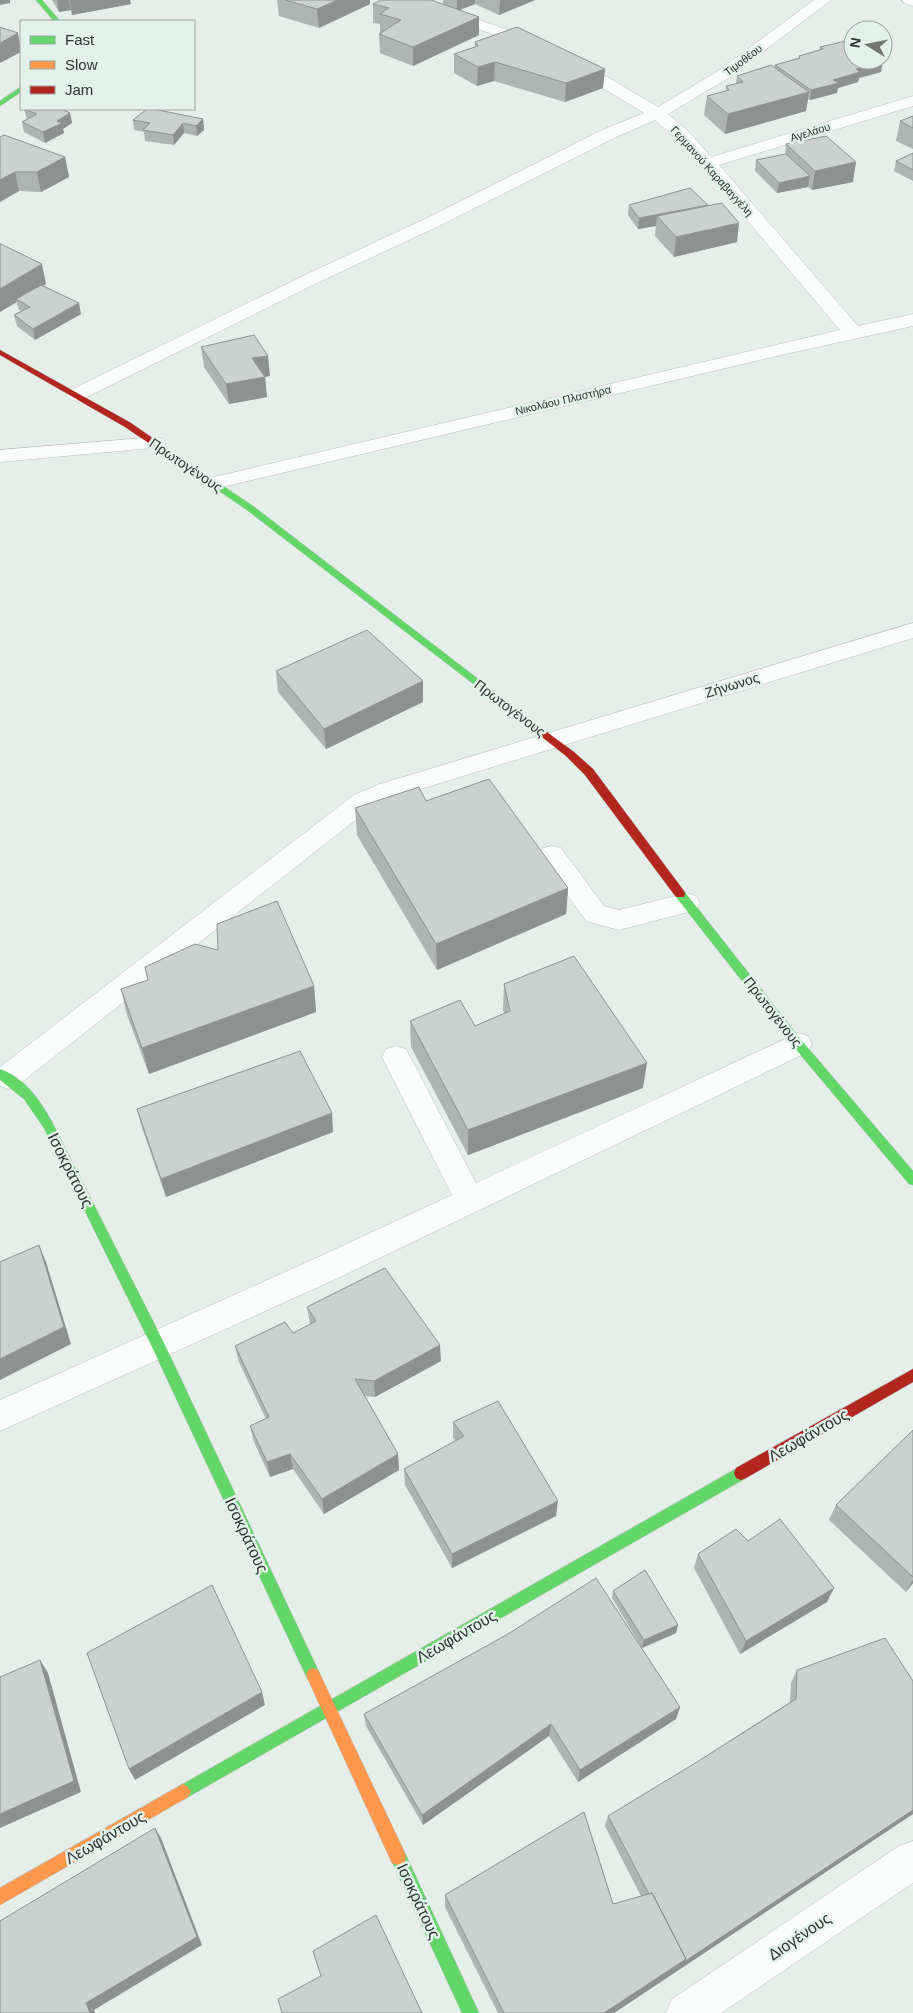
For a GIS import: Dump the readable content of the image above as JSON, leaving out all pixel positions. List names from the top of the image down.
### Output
{
  "streets": {
    "street": [
      "Τιμοθέου",
      "Αγελάου",
      "Γερμανού Καραβαγγέλη",
      "Νικολάου Πλαστήρα",
      "Πρωτογένους",
      "Ζήνωνος",
      "Ισοκράτους",
      "Λεωφάντους",
      "Διογένους"
    ]
  },
  "crossings": [
    ["Τιμοθέου", "Γερμανού Καραβαγγέλη"],
    ["Τιμοθέου", "Πρωτογένους"],
    ["Αγελάου", "Γερμανού Καραβαγγέλη"],
    ["Γερμανού Καραβαγγέλη", "Νικολάου Πλαστήρα"],
    ["Νικολάου Πλαστήρα", "Πρωτογένους"],
    ["Πρωτογένους", "Ζήνωνος"],
    ["Ζήνωνος", "Ισοκράτους"],
    ["Ισοκράτους", "Λεωφάντους"]
  ],
  "legend": ["Fast", "Slow", "Jam"],
  "north": "left"
}
